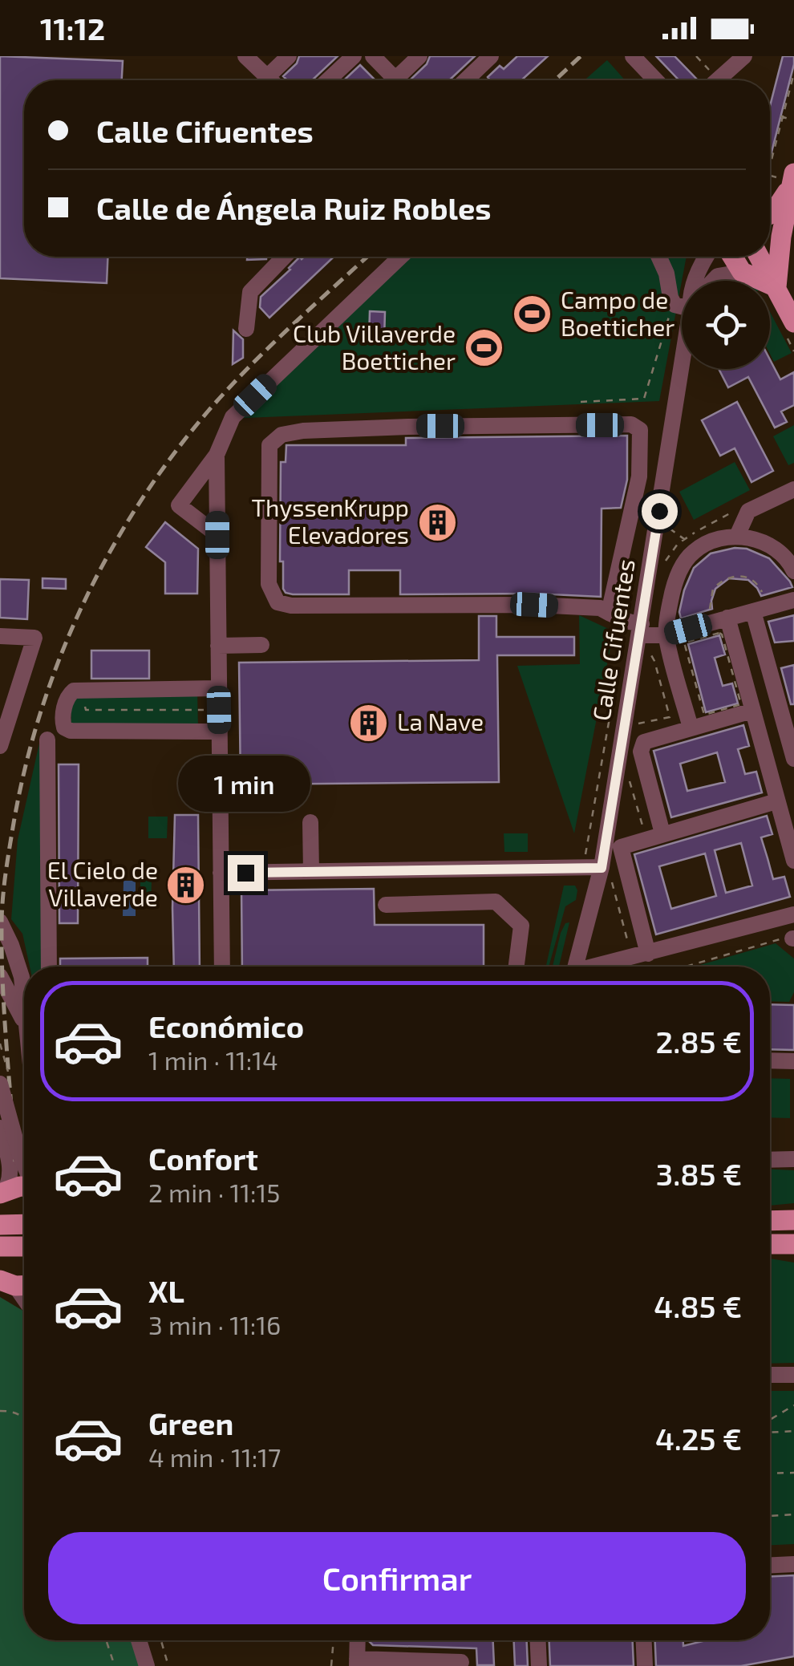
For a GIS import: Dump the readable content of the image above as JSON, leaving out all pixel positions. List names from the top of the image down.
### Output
{
  "streets": {
    "street": ["Calle Cifuentes"]
  },
  "places": {
    "sports": ["Campo de Boetticher", "Club Villaverde Boetticher"],
    "building": ["ThyssenKrupp Elevadores", "La Nave", "El Cielo de Villaverde"]
  },
  "page": {
    "status": "11:12",
    "banner": ["Calle Cifuentes", "Calle de Ángela Ruiz Robles"],
    "bubble": "1 min",
    "list": [
      {
        "name": "Económico",
        "note": "1 min · 11:14",
        "value": "2.85 €"
      },
      {
        "name": "Confort",
        "note": "2 min · 11:15",
        "value": "3.85 €"
      },
      {
        "name": "XL",
        "note": "3 min · 11:16",
        "value": "4.85 €"
      },
      {
        "name": "Green",
        "note": "4 min · 11:17",
        "value": "4.25 €"
      }
    ],
    "buttons": "Confirmar"
  }
}
